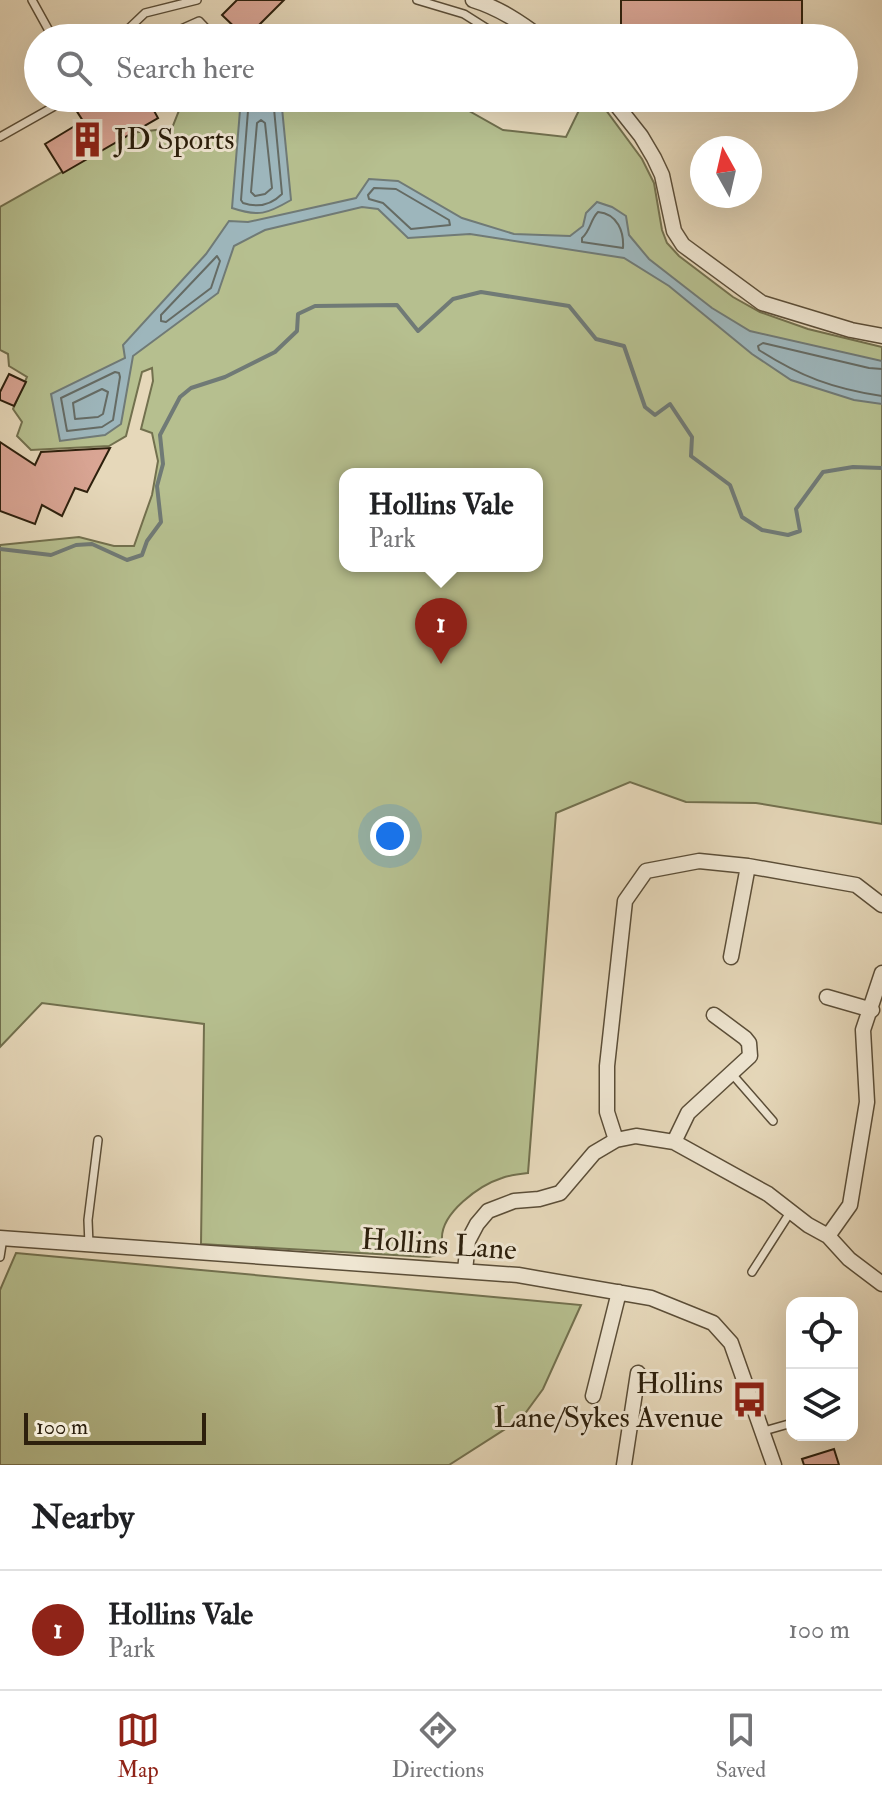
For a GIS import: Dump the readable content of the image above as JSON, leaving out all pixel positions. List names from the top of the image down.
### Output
{
  "streets": {
    "street": ["Hollins Lane"]
  },
  "places": {
    "building": ["JD Sports"],
    "bus stop": ["Hollins Lane/Sykes Avenue"]
  },
  "scale_bar": "100 m",
  "north": "top",
  "page": {
    "search": "Search here",
    "popup": ["Hollins Vale", "Park"],
    "pins": "1",
    "scale": "100 m",
    "heading": "Nearby",
    "list": [
      {
        "mark": "1",
        "name": "Hollins Vale",
        "note": "Park",
        "value": "100 m"
      }
    ],
    "nav": ["Map", "Directions", "Saved"]
  }
}
